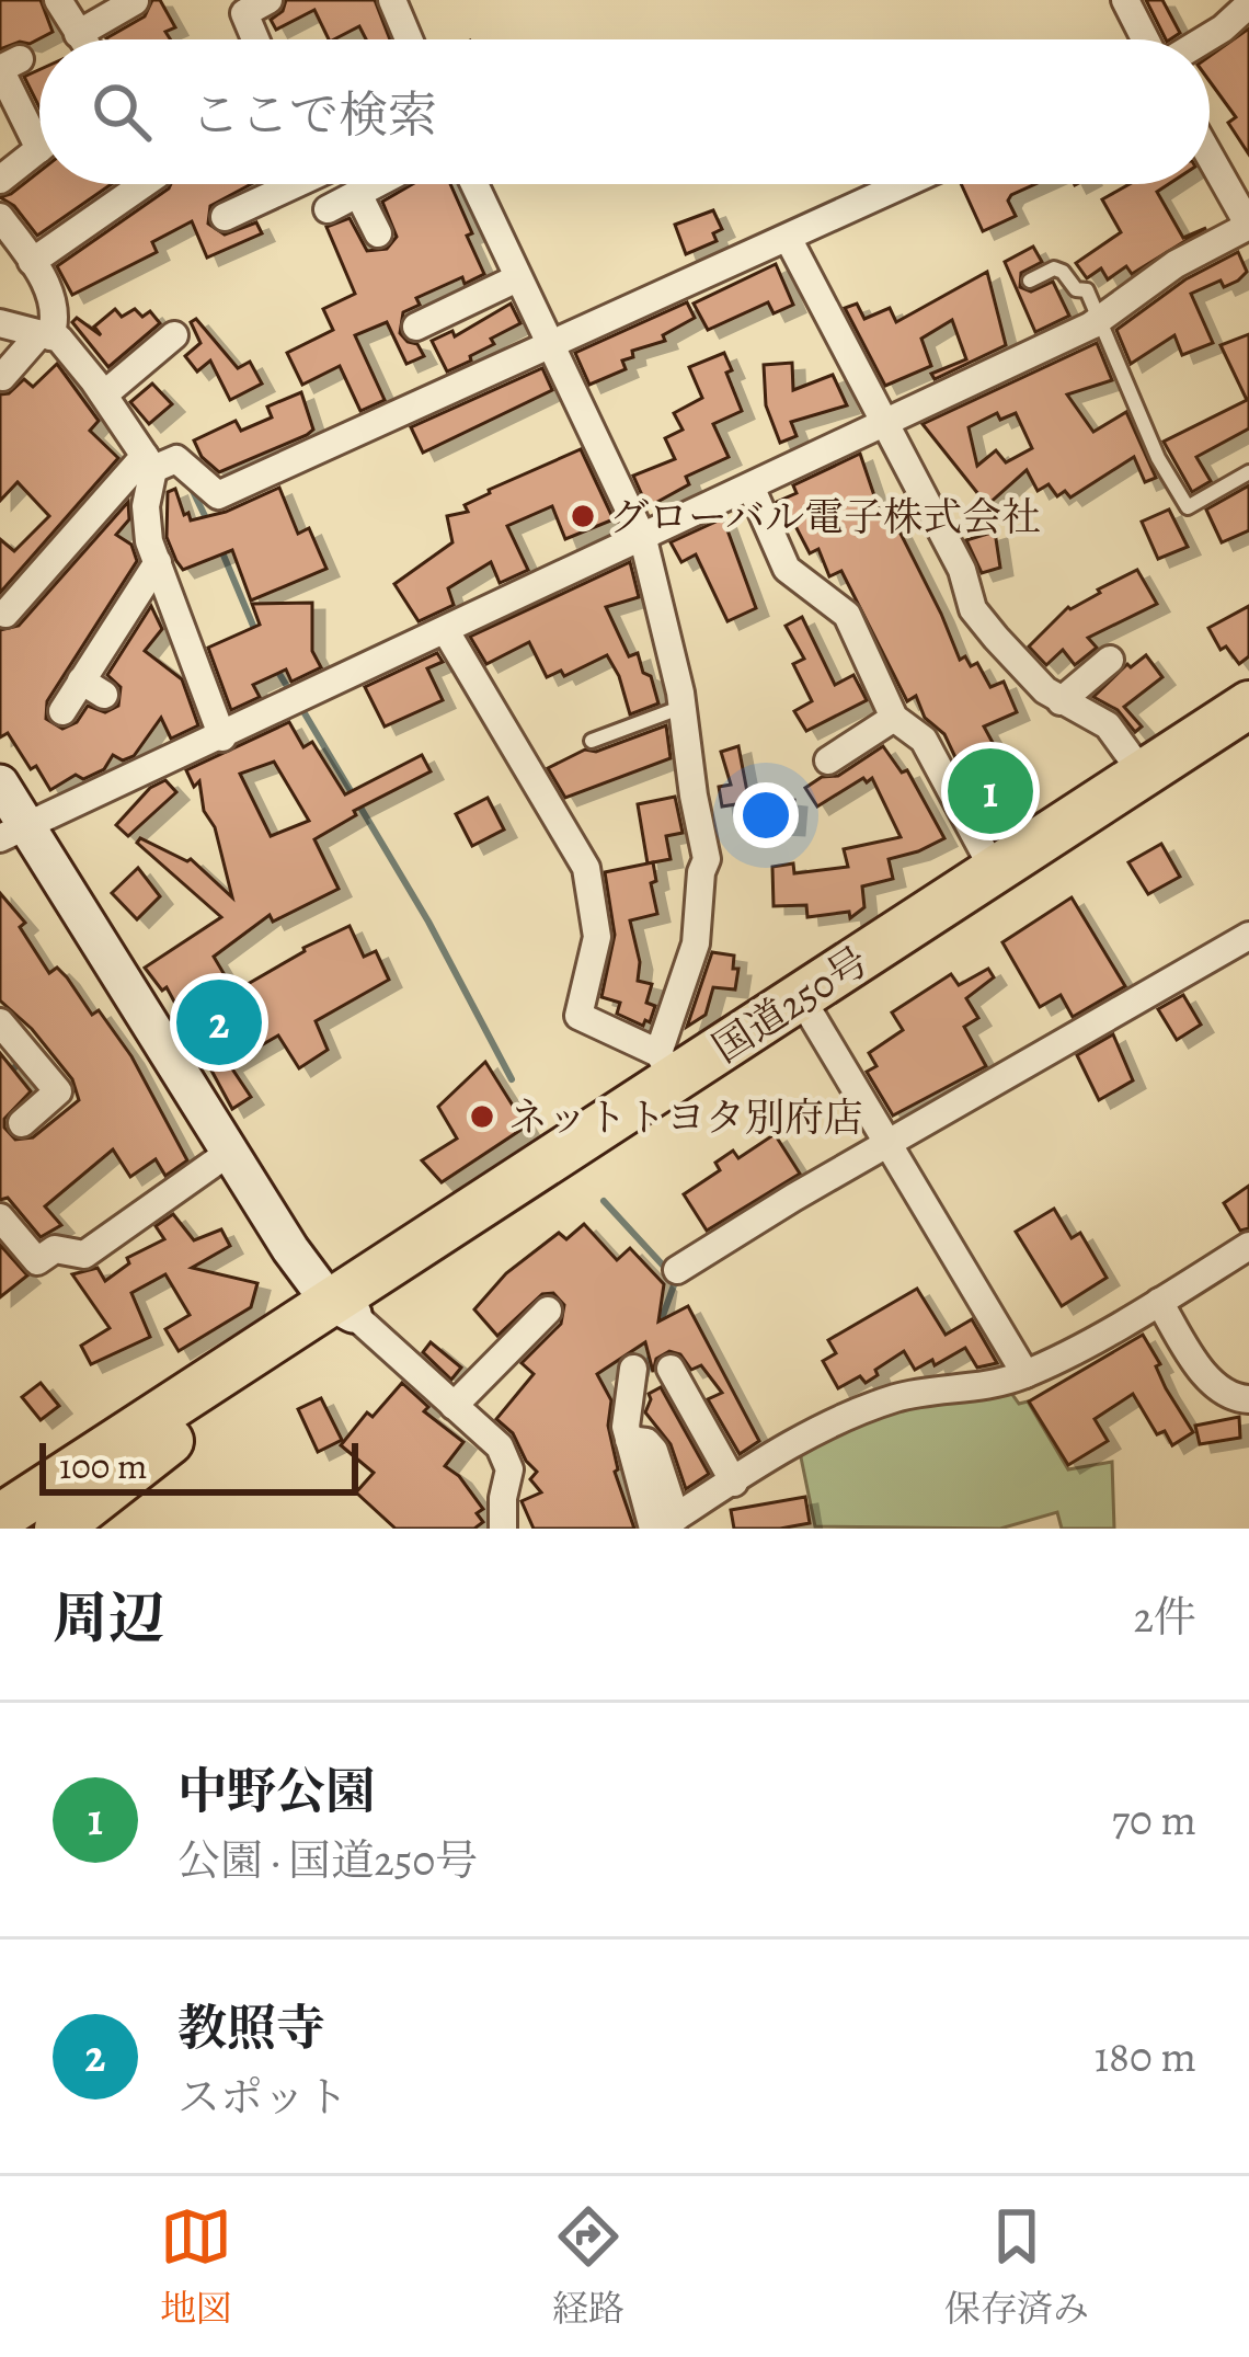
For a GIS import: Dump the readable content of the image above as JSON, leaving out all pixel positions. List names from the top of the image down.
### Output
{
  "streets": {
    "highway": ["国道250号"]
  },
  "places": ["グローバル電子株式会社", "ネットトヨタ別府店"],
  "scale_bar": "100 m",
  "page": {
    "search": "ここで検索",
    "pins": ["1", "2"],
    "scale": "100 m",
    "heading": ["周辺", "2件"],
    "list": [
      {
        "mark": "1",
        "name": "中野公園",
        "note": "公園 · 国道250号",
        "value": "70 m"
      },
      {
        "mark": "2",
        "name": "教照寺",
        "note": "スポット",
        "value": "180 m"
      }
    ],
    "nav": ["地図", "経路", "保存済み"]
  }
}
